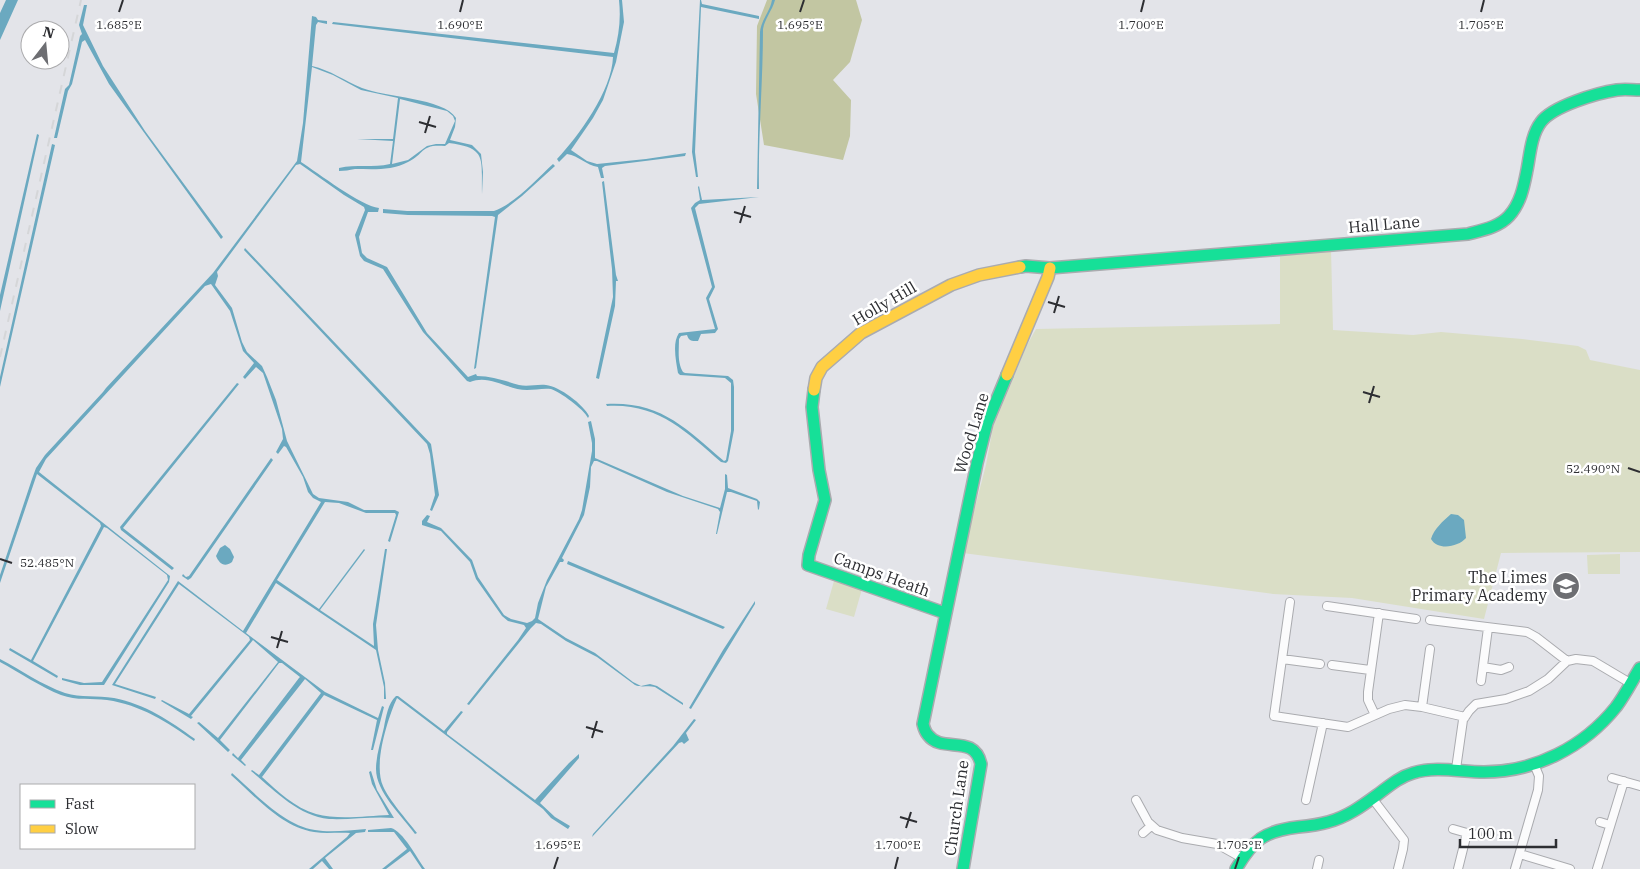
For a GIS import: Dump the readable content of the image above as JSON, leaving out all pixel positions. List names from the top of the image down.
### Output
{
  "streets": {
    "street": [
      "Hall Lane",
      "Holly Hill",
      "Wood Lane",
      "Camps Heath",
      "Church Lane"
    ]
  },
  "crossings": [
    ["Hall Lane", "Holly Hill"],
    ["Hall Lane", "Wood Lane"],
    ["Holly Hill", "Wood Lane"],
    ["Holly Hill", "Camps Heath"],
    ["Wood Lane", "Camps Heath"],
    ["Wood Lane", "Church Lane"],
    ["Camps Heath", "Church Lane"]
  ],
  "places": {
    "school or university": ["The Limes Primary Academy"]
  },
  "legend": ["Fast", "Slow"],
  "scale_bar": "100 m",
  "north": "top",
  "coordinates": [
    "1.685°E",
    "1.690°E",
    "1.695°E",
    "1.700°E",
    "1.705°E",
    "52.490°N",
    "52.485°N"
  ]
}
